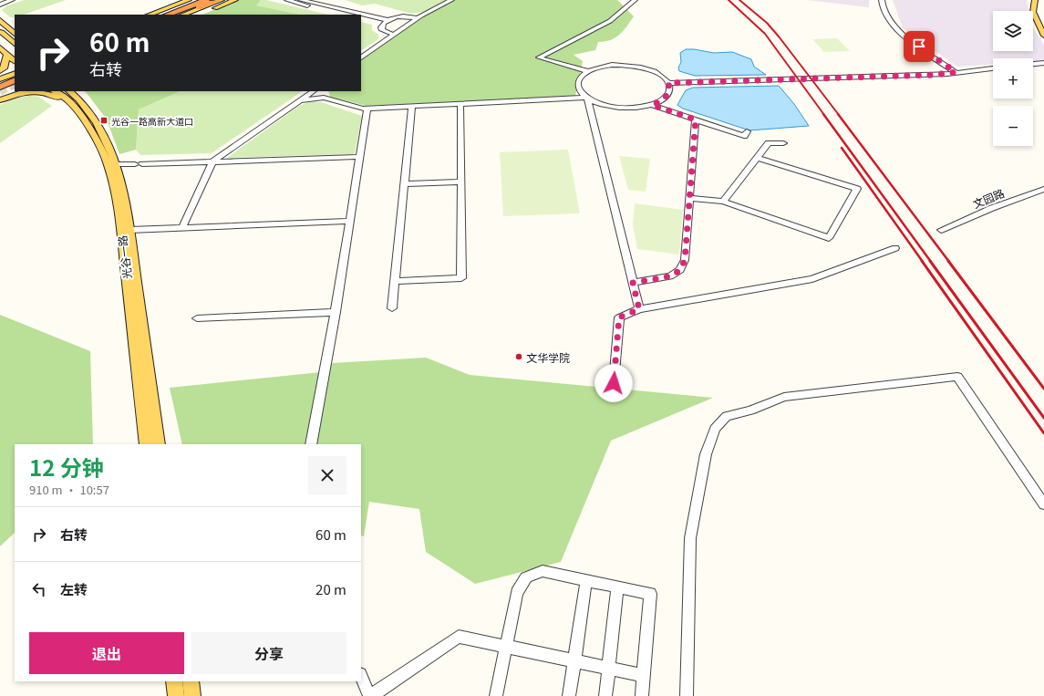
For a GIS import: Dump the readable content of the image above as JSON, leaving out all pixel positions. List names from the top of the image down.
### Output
{
  "streets": {
    "main road": ["光谷一路"],
    "street": ["文园路"]
  },
  "places": {
    "transit": ["光谷一路高新大道口"],
    "other": ["文华学院"]
  },
  "page": {
    "map_buttons": ["+", "−"],
    "turn": ["60 m", "右转"],
    "heading": ["12 分钟", "910 m · 10:57"],
    "list": [
      {
        "name": "右转",
        "value": "60 m"
      },
      {
        "name": "左转",
        "value": "20 m"
      }
    ],
    "buttons": ["退出", "分享"]
  }
}
